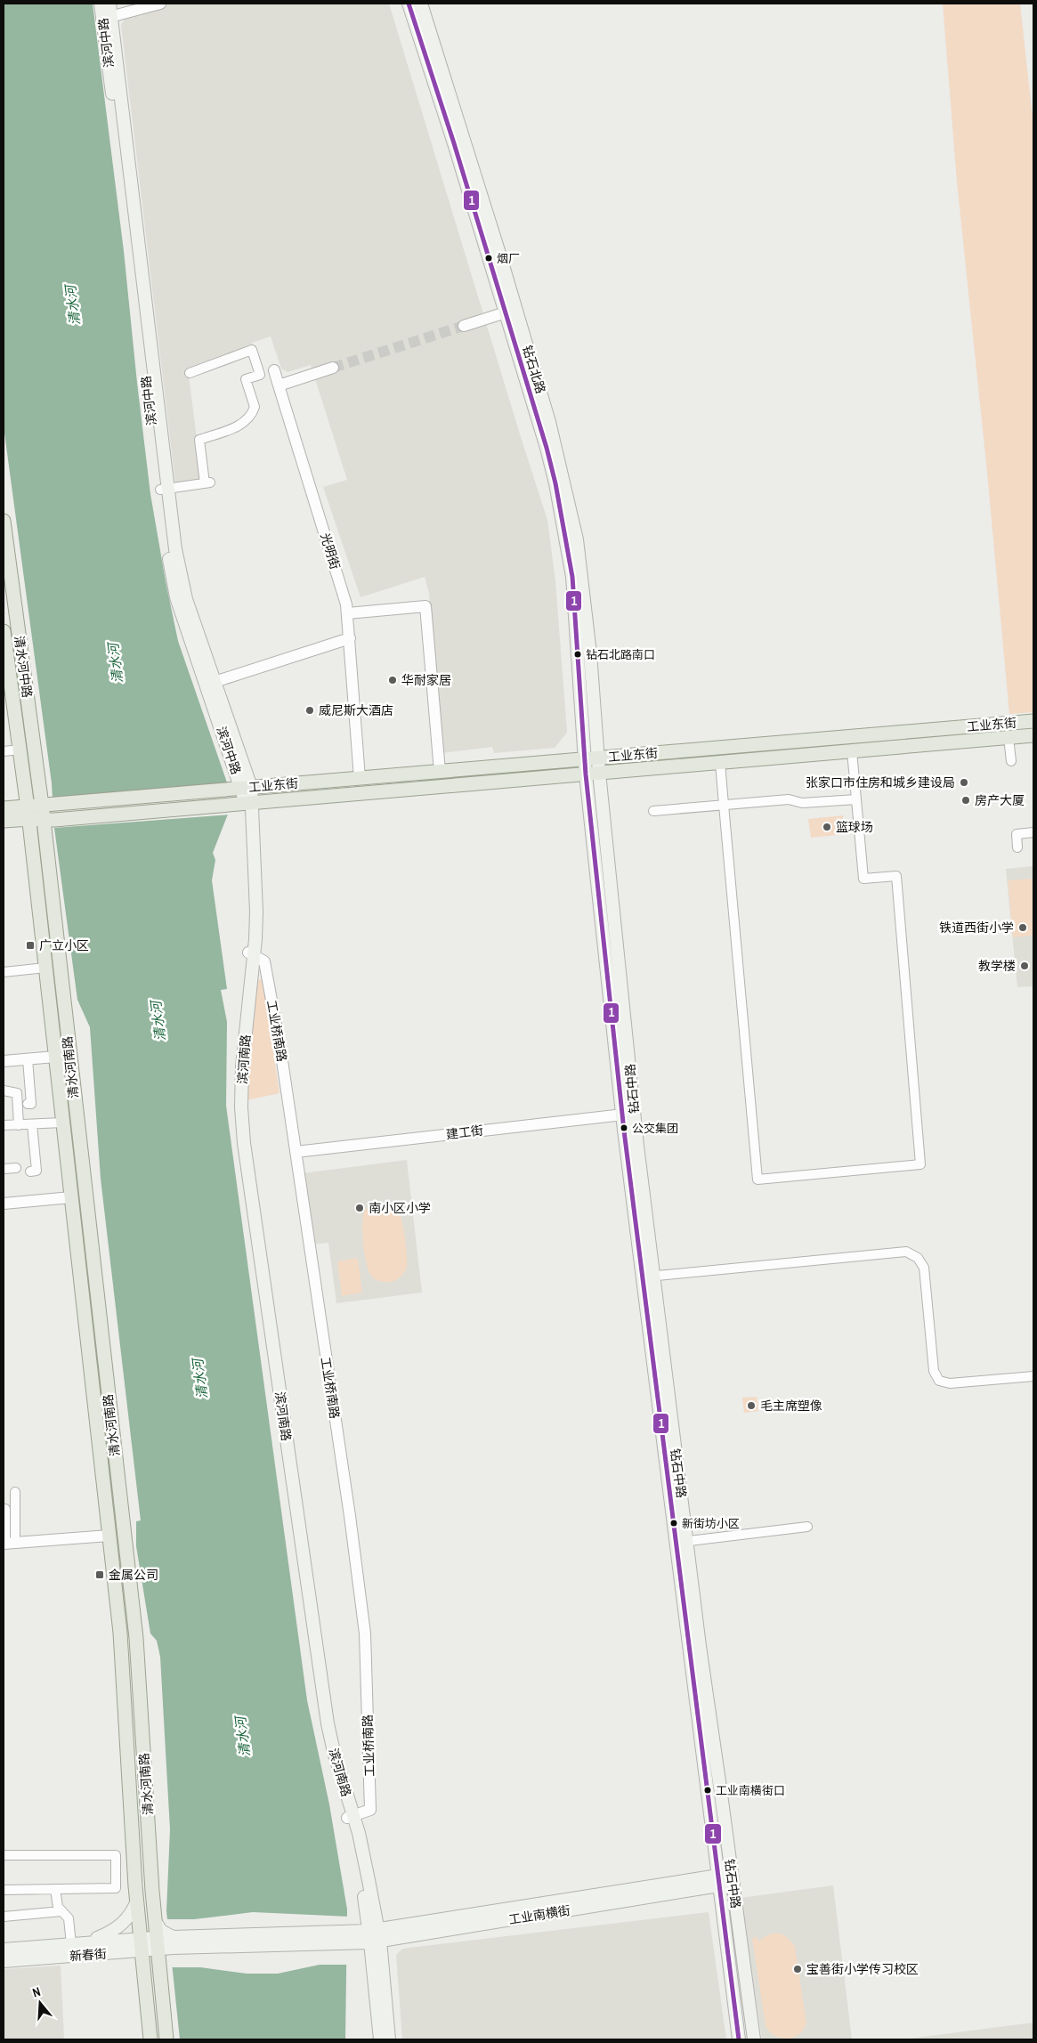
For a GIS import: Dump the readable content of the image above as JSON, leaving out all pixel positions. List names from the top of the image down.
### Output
{
  "streets": {
    "main road": [
      "滨河中路",
      "钻石北路",
      "清水河中路",
      "工业东街",
      "滨河南路",
      "清水河南路",
      "钻石中路",
      "工业南横街",
      "新春街"
    ],
    "street": ["光明街", "工业桥南路", "建工街"]
  },
  "crossings": [
    ["滨河中路", "工业东街"],
    ["滨河中路", "滨河南路"],
    ["钻石北路", "工业东街"],
    ["钻石北路", "钻石中路"],
    ["光明街", "工业东街"],
    ["清水河中路", "工业东街"],
    ["清水河中路", "清水河南路"],
    ["工业东街", "滨河南路"],
    ["工业东街", "清水河南路"],
    ["工业东街", "钻石中路"],
    ["工业桥南路", "滨河南路"],
    ["工业桥南路", "建工街"],
    ["滨河南路", "工业南横街"],
    ["清水河南路", "新春街"],
    ["钻石中路", "建工街"],
    ["钻石中路", "工业南横街"],
    ["工业南横街", "新春街"]
  ],
  "water": ["清水河"],
  "places": {
    "other": [
      "烟厂",
      "钻石北路南口",
      "华耐家居",
      "威尼斯大酒店",
      "张家口市住房和城乡建设局",
      "房产大厦",
      "篮球场",
      "铁道西街小学",
      "教学楼",
      "公交集团",
      "南小区小学",
      "毛主席塑像",
      "新街坊小区",
      "工业南横街口",
      "宝善街小学传习校区"
    ],
    "transit": ["广立小区", "金属公司"]
  },
  "lines": ["transit line 1"],
  "north": "top"
}
